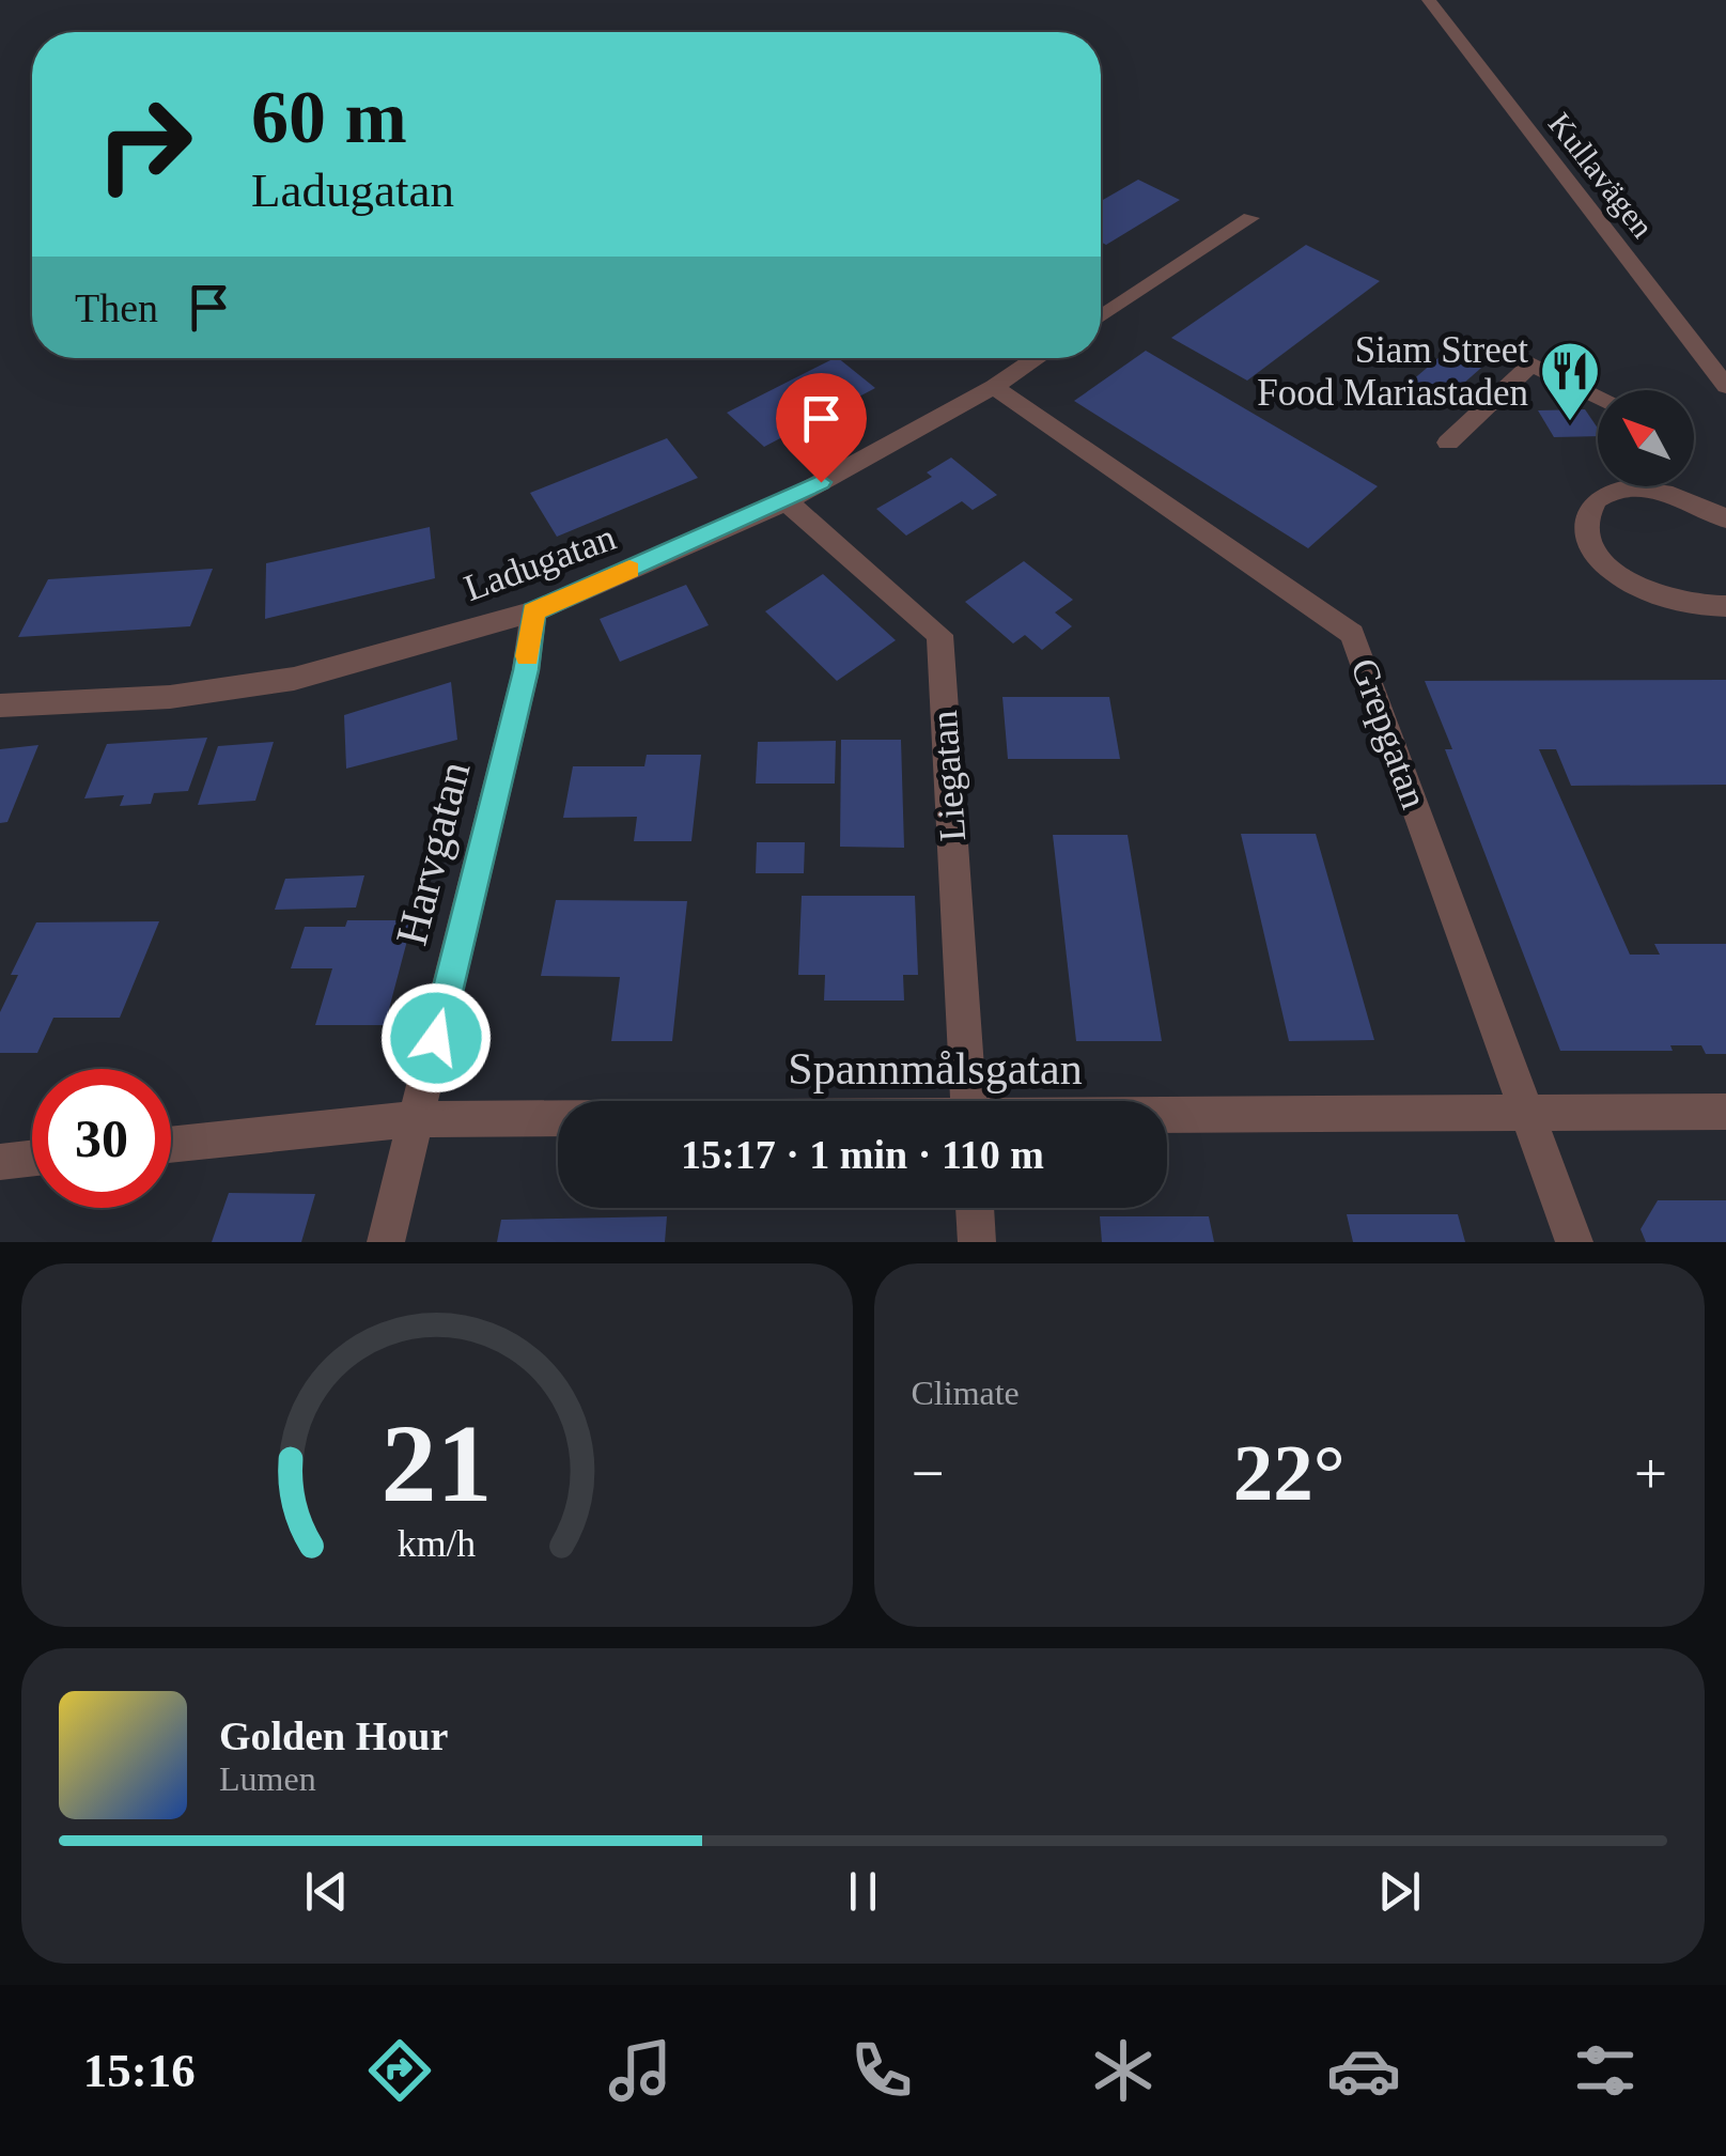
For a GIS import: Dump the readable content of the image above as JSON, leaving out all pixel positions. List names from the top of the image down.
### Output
{
  "streets": {
    "street": [
      "Kullavägen",
      "Ladugatan",
      "Grepgatan",
      "Liegatan",
      "Harvgatan",
      "Spannmålsgatan"
    ]
  },
  "crossings": [
    ["Ladugatan", "Grepgatan"],
    ["Ladugatan", "Liegatan"],
    ["Ladugatan", "Harvgatan"],
    ["Grepgatan", "Spannmålsgatan"],
    ["Harvgatan", "Spannmålsgatan"]
  ],
  "places": {
    "restaurant": ["Siam Street Food Mariastaden"]
  },
  "north": "top left",
  "page": {
    "turn": ["60 m", "Ladugatan"],
    "then": "Then",
    "limit": "30",
    "trip": "15:17 · 1 min · 110 m",
    "tile": "Climate",
    "heat": ["−", "22°", "+"],
    "song": ["Golden Hour", "Lumen"],
    "tabs": "15:16",
    "gauge": ["21", "km/h"]
  }
}
